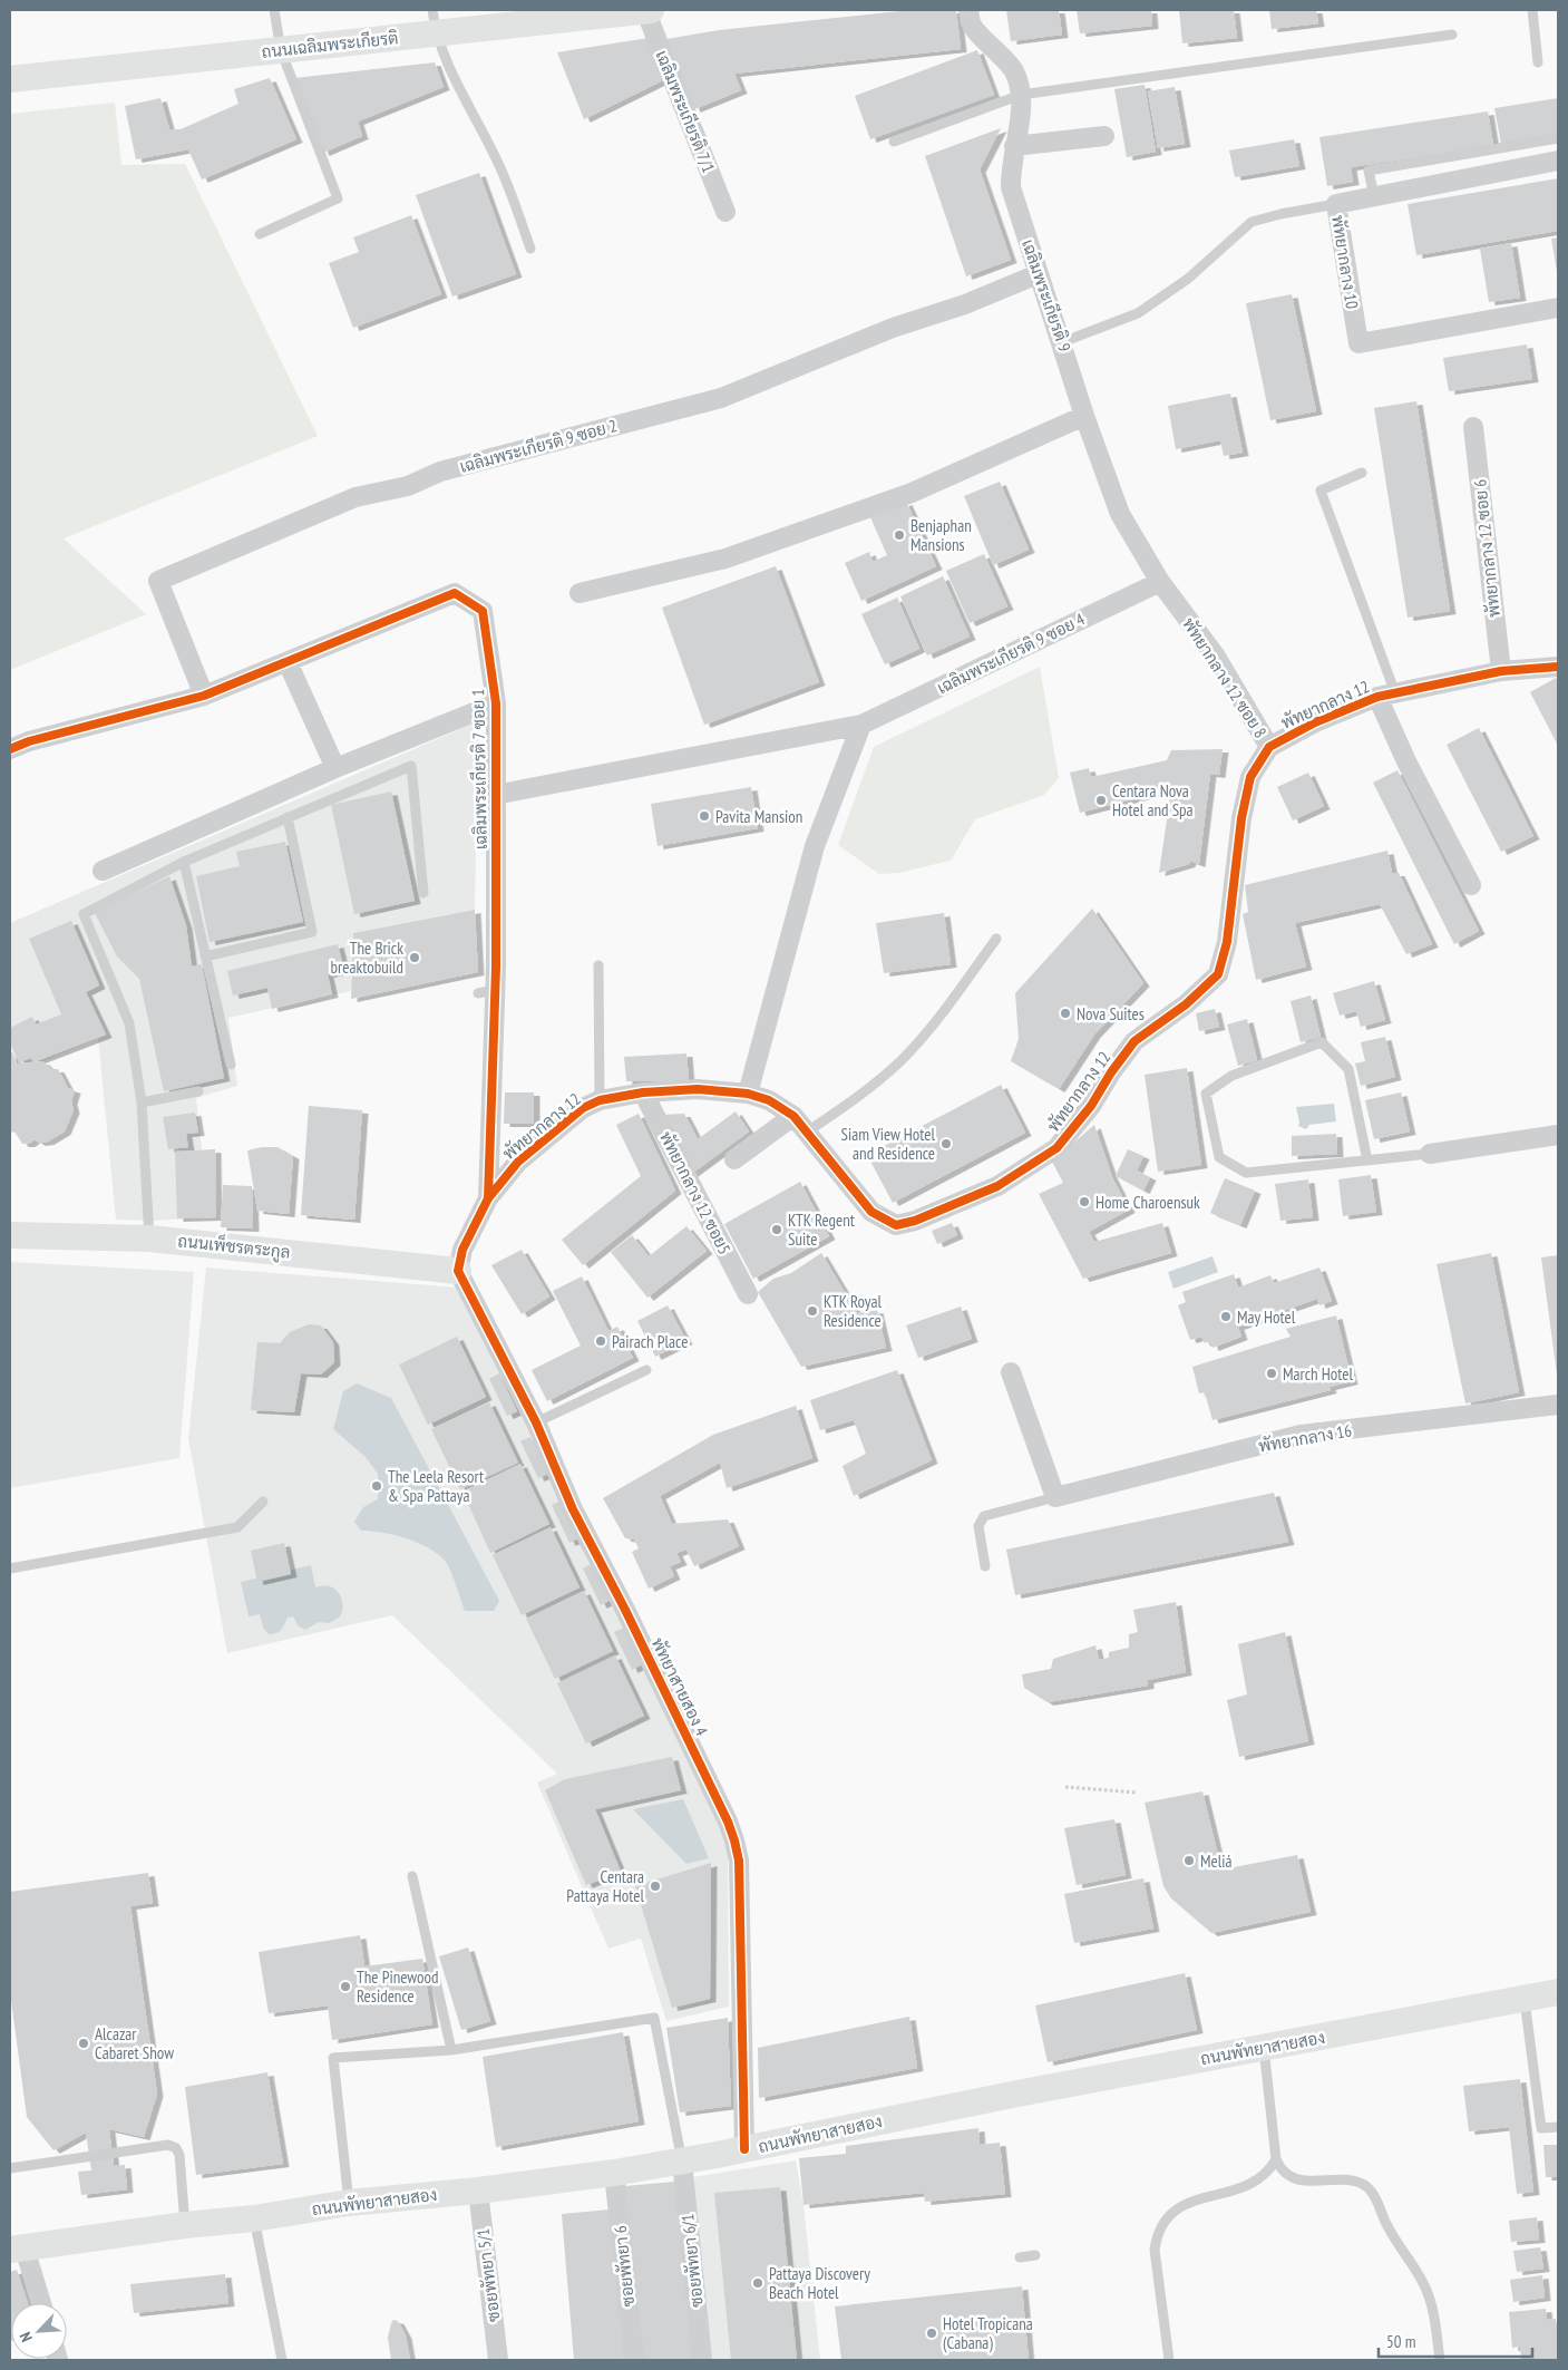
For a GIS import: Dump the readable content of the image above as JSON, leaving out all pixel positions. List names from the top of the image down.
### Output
{
  "streets": {
    "main road": ["ถนนเฉลิมพระเกียรติ", "ถนนเพ็ชรตระกูล", "ถนนพัทยาสายสอง"],
    "street": [
      "เฉลิมพระเกียรติ 7/1",
      "พัทยากลาง 10",
      "เฉลิมพระเกียรติ 9",
      "เฉลิมพระเกียรติ 9 ซอย 2",
      "พัทยากลาง 12 ซอย 6",
      "เฉลิมพระเกียรติ 9 ซอย 4",
      "พัทยากลาง 12 ซอย 8",
      "พัทยากลาง 12",
      "เฉลิมพระเกียรติ 7 ซอย 1",
      "พัทยากลาง 12 ซอย5",
      "พัทยากลาง 16",
      "พัทยาสายสอง 4",
      "ซอยพัทยา 6/1",
      "ซอยพัทยา 6",
      "ซอยพัทยา 5/1"
    ]
  },
  "crossings": [
    ["ถนนเฉลิมพระเกียรติ", "เฉลิมพระเกียรติ 7/1"],
    ["เฉลิมพระเกียรติ 9", "เฉลิมพระเกียรติ 9 ซอย 2"],
    ["เฉลิมพระเกียรติ 9", "เฉลิมพระเกียรติ 9 ซอย 4"],
    ["เฉลิมพระเกียรติ 9", "พัทยากลาง 12 ซอย 8"],
    ["เฉลิมพระเกียรติ 9 ซอย 2", "เฉลิมพระเกียรติ 7 ซอย 1"],
    ["พัทยากลาง 12 ซอย 6", "พัทยากลาง 12"],
    ["เฉลิมพระเกียรติ 9 ซอย 4", "พัทยากลาง 12 ซอย 8"],
    ["เฉลิมพระเกียรติ 9 ซอย 4", "เฉลิมพระเกียรติ 7 ซอย 1"],
    ["พัทยากลาง 12 ซอย 8", "พัทยากลาง 12"],
    ["พัทยากลาง 12", "เฉลิมพระเกียรติ 7 ซอย 1"],
    ["พัทยากลาง 12", "พัทยากลาง 12 ซอย5"],
    ["พัทยากลาง 12", "ถนนเพ็ชรตระกูล"],
    ["พัทยากลาง 12", "พัทยาสายสอง 4"],
    ["ถนนเพ็ชรตระกูล", "พัทยาสายสอง 4"],
    ["พัทยาสายสอง 4", "ถนนพัทยาสายสอง"],
    ["ถนนพัทยาสายสอง", "ซอยพัทยา 6/1"],
    ["ถนนพัทยาสายสอง", "ซอยพัทยา 6"],
    ["ถนนพัทยาสายสอง", "ซอยพัทยา 5/1"]
  ],
  "places": [
    "Benjaphan Mansions",
    "Centara Nova Hotel and Spa",
    "Pavita Mansion",
    "The Brick breaktobuild",
    "Nova Suites",
    "Siam View Hotel and Residence",
    "Home Charoensuk",
    "KTK Regent Suite",
    "KTK Royal Residence",
    "May Hotel",
    "Pairach Place",
    "March Hotel",
    "The Leela Resort & Spa Pattaya",
    "Meliá",
    "Centara Pattaya Hotel",
    "The Pinewood Residence",
    "Alcazar Cabaret Show",
    "Pattaya Discovery Beach Hotel",
    "Hotel Tropicana (Cabana)"
  ],
  "scale_bar": "50 m",
  "north": "bottom left"
}
